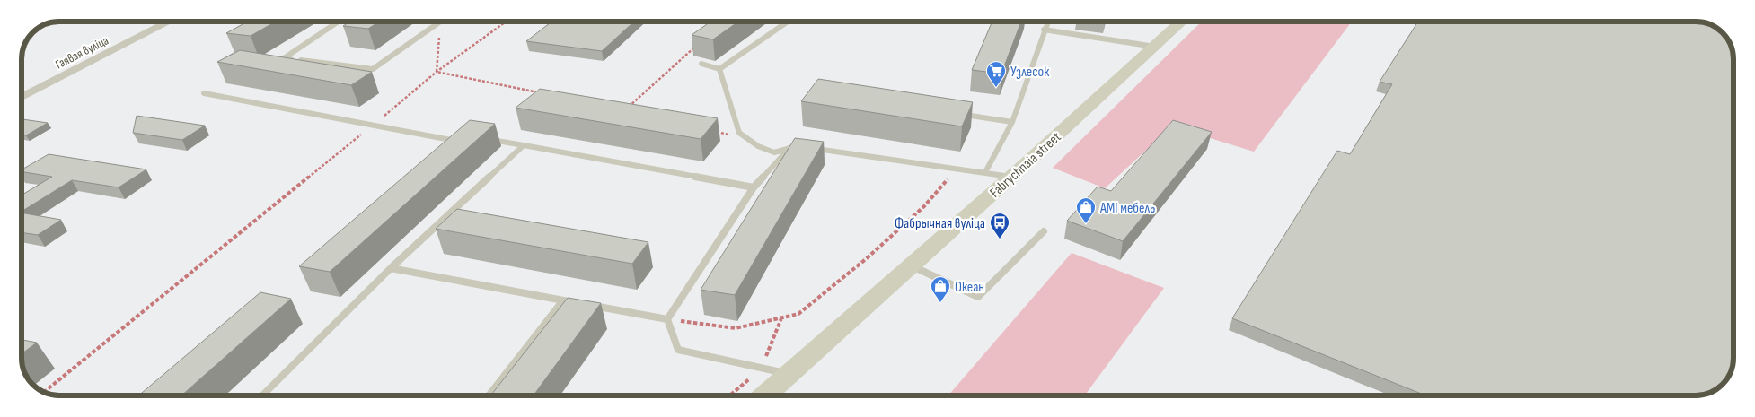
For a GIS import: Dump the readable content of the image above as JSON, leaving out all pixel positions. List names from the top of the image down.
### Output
{
  "streets": {
    "main road": ["Fabrychnaia street"],
    "street": ["Гаявая вуліца"]
  },
  "places": {
    "supermarket": ["Узлесок"],
    "shop": ["AMI мебель", "Океан"],
    "bus stop": ["Фабрычная вуліца"]
  }
}
